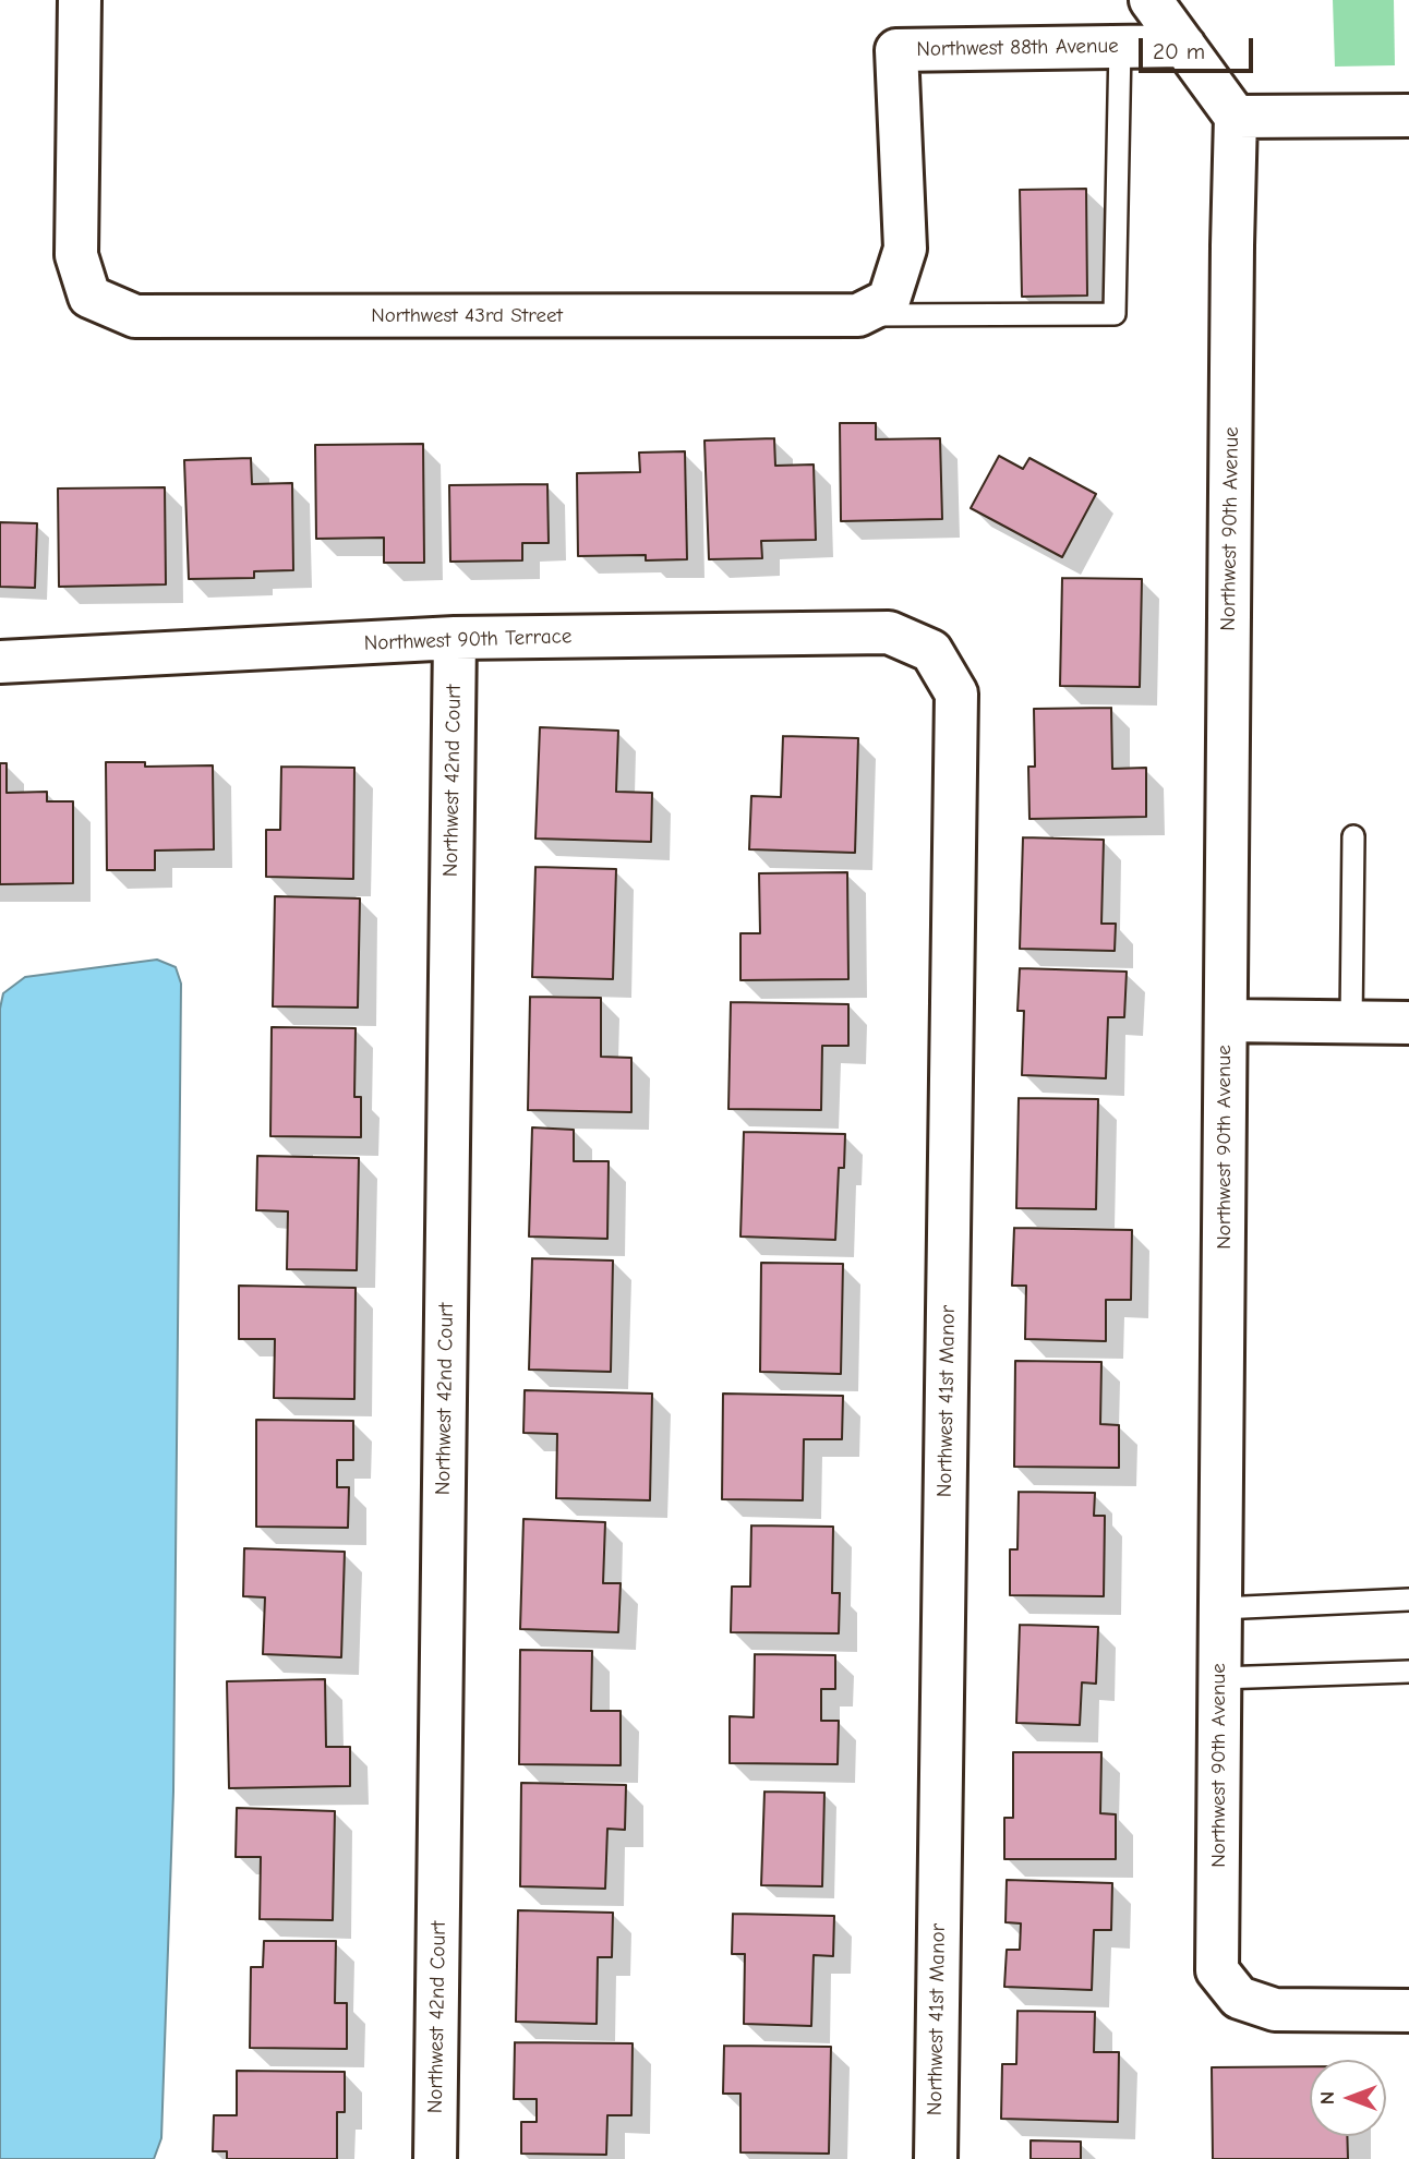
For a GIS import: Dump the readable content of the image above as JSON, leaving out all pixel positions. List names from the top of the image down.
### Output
{
  "streets": {
    "street": [
      "Northwest 88th Avenue",
      "Northwest 43rd Street",
      "Northwest 90th Avenue",
      "Northwest 90th Terrace",
      "Northwest 42nd Court",
      "Northwest 41st Manor"
    ]
  },
  "crossings": [
    ["Northwest 88th Avenue", "Northwest 43rd Street"],
    ["Northwest 90th Terrace", "Northwest 42nd Court"],
    ["Northwest 90th Terrace", "Northwest 41st Manor"]
  ],
  "scale_bar": "20 m",
  "north": "left"
}
